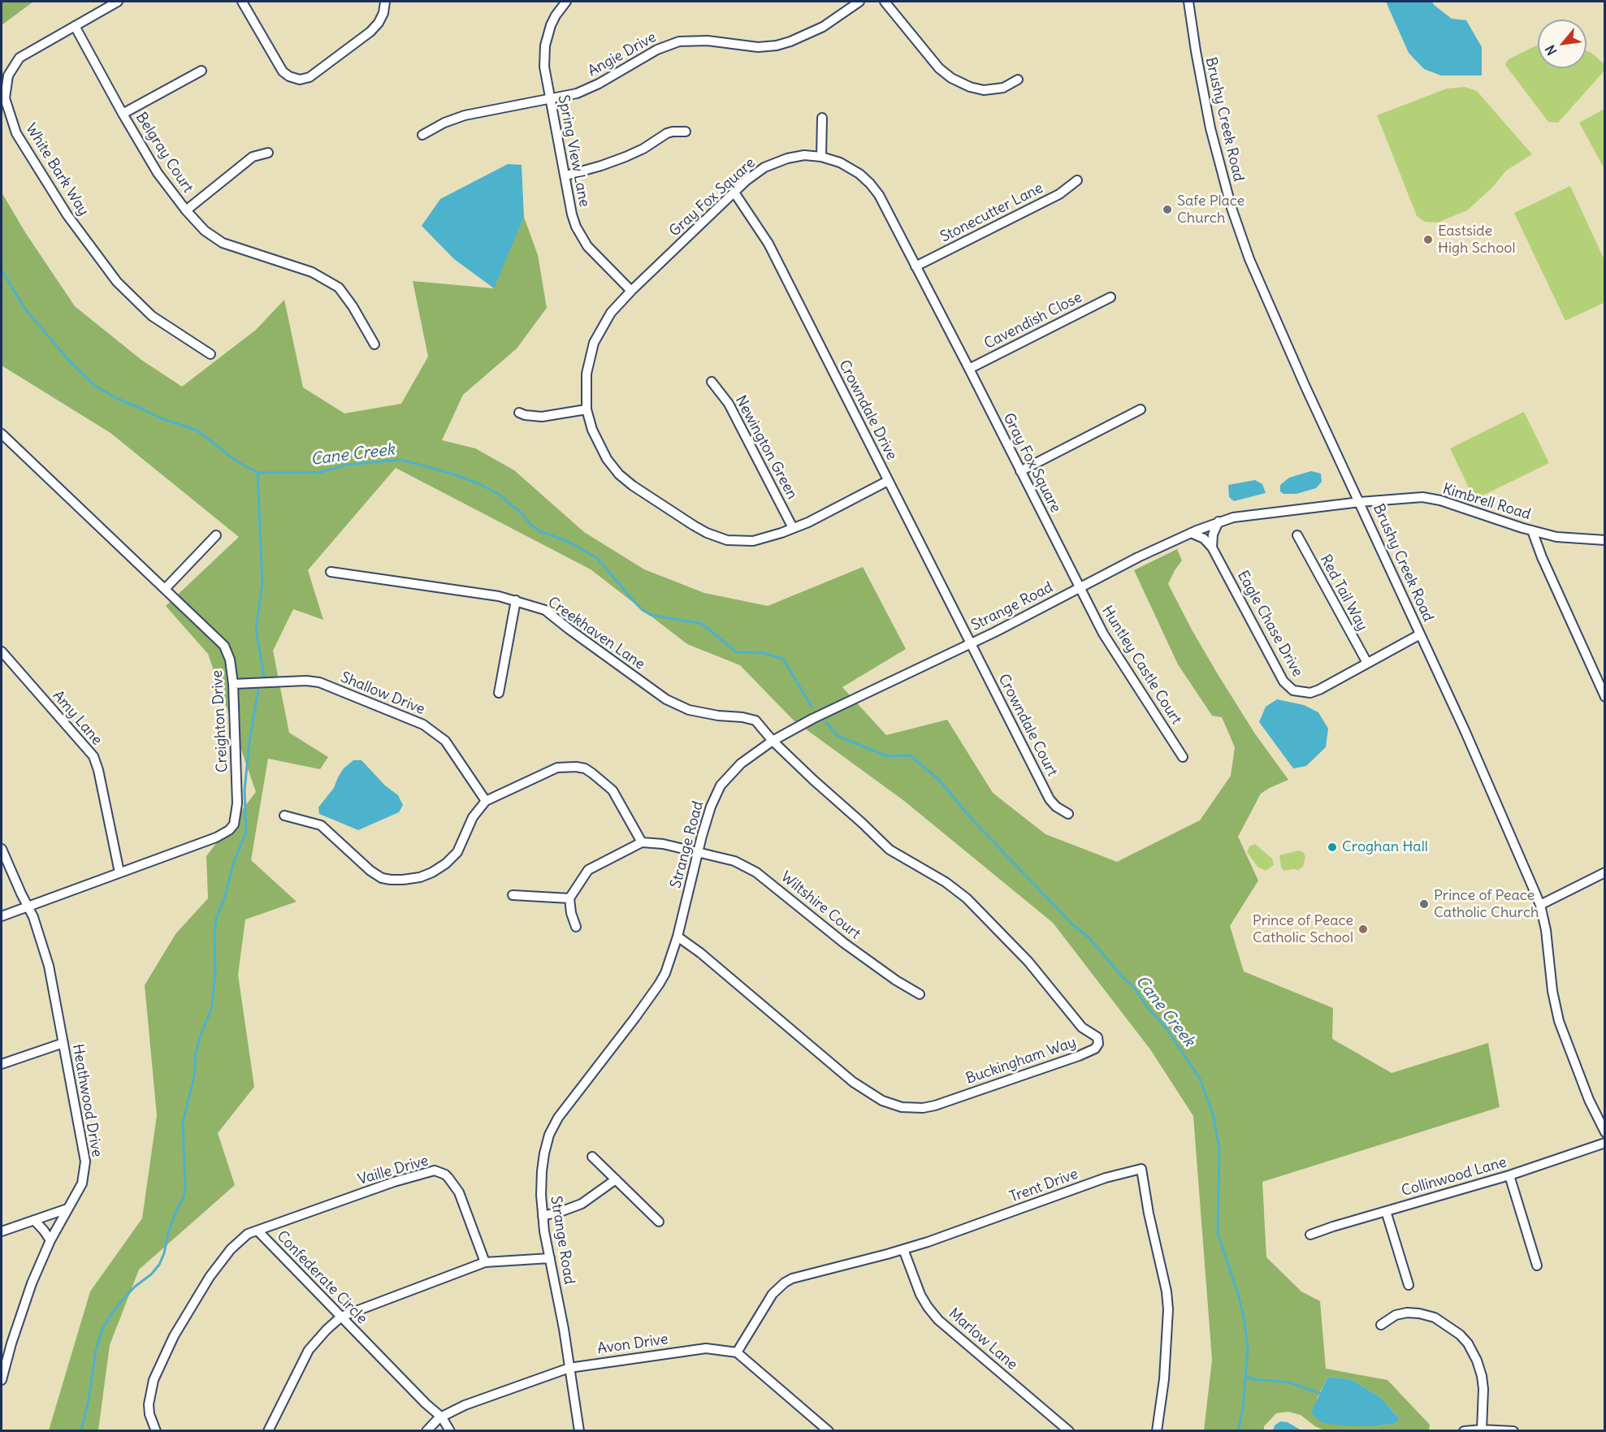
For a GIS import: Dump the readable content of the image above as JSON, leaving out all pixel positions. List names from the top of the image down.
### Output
{
  "streets": {
    "street": [
      "Angie Drive",
      "Brushy Creek Road",
      "Spring View Lane",
      "Belgray Court",
      "White Bark Way",
      "Gray Fox Square",
      "Stonecutter Lane",
      "Cavendish Close",
      "Crowndale Drive",
      "Newington Green",
      "Kimbrell Road",
      "Red Tail Way",
      "Strange Road",
      "Eagle Chase Drive",
      "Creekhaven Lane",
      "Huntley Castle Court",
      "Shallow Drive",
      "Amy Lane",
      "Creighton Drive",
      "Crowndale Court",
      "Wiltshire Court",
      "Buckingham Way",
      "Heathwood Drive",
      "Vaille Drive",
      "Collinwood Lane",
      "Trent Drive",
      "Confederate Circle",
      "Marlow Lane",
      "Avon Drive"
    ]
  },
  "crossings": [
    ["Angie Drive", "Spring View Lane"],
    ["Brushy Creek Road", "Kimbrell Road"],
    ["Brushy Creek Road", "Strange Road"],
    ["Brushy Creek Road", "Eagle Chase Drive"],
    ["Spring View Lane", "Gray Fox Square"],
    ["Belgray Court", "White Bark Way"],
    ["Gray Fox Square", "Stonecutter Lane"],
    ["Gray Fox Square", "Cavendish Close"],
    ["Gray Fox Square", "Crowndale Drive"],
    ["Gray Fox Square", "Newington Green"],
    ["Gray Fox Square", "Strange Road"],
    ["Gray Fox Square", "Huntley Castle Court"],
    ["Crowndale Drive", "Strange Road"],
    ["Crowndale Drive", "Crowndale Court"],
    ["Kimbrell Road", "Strange Road"],
    ["Red Tail Way", "Eagle Chase Drive"],
    ["Strange Road", "Eagle Chase Drive"],
    ["Strange Road", "Creekhaven Lane"],
    ["Strange Road", "Huntley Castle Court"],
    ["Strange Road", "Crowndale Court"],
    ["Strange Road", "Wiltshire Court"],
    ["Strange Road", "Buckingham Way"],
    ["Strange Road", "Avon Drive"],
    ["Creekhaven Lane", "Buckingham Way"],
    ["Shallow Drive", "Creighton Drive"],
    ["Amy Lane", "Creighton Drive"],
    ["Creighton Drive", "Heathwood Drive"],
    ["Vaille Drive", "Confederate Circle"],
    ["Trent Drive", "Marlow Lane"],
    ["Trent Drive", "Avon Drive"],
    ["Confederate Circle", "Avon Drive"]
  ],
  "water": ["Cane Creek"],
  "places": [
    "Safe Place Church",
    "Eastside High School",
    "Croghan Hall",
    "Prince of Peace Catholic Church",
    "Prince of Peace Catholic School"
  ],
  "north": "bottom left"
}
